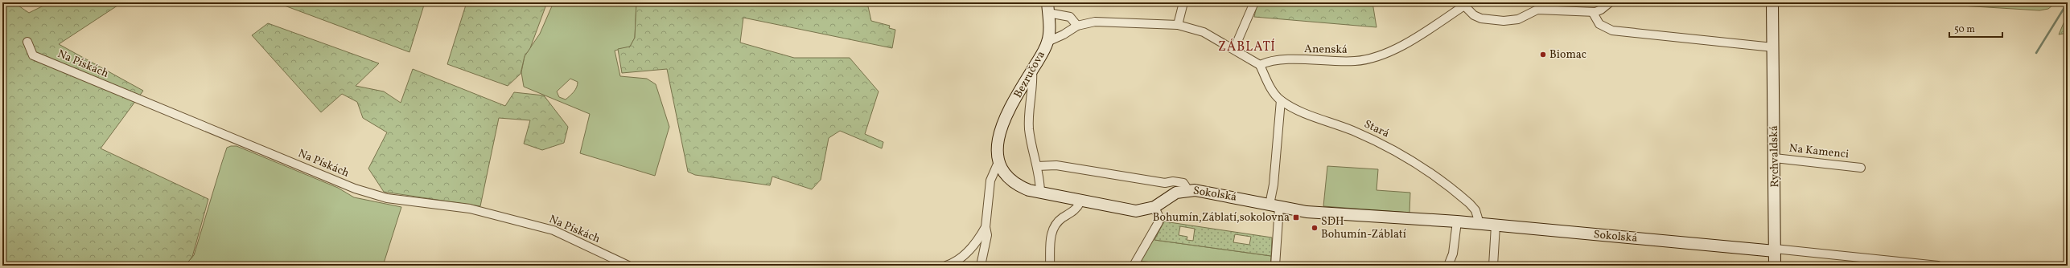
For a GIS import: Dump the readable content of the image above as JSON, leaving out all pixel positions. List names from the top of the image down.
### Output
{
  "streets": {
    "main road": ["Bezručova", "Rychvaldská", "Sokolská"],
    "street": [
      "Anenská",
      "Na Pískách",
      "Stará",
      "Na Kamenci"
    ]
  },
  "crossings": [
    ["Anenská", "Stará"],
    ["Bezručova", "Sokolská"],
    ["Stará", "Sokolská"],
    ["Na Kamenci", "Rychvaldská"],
    ["Rychvaldská", "Sokolská"]
  ],
  "districts": ["ZÁBLATÍ"],
  "places": {
    "other": ["Biomac", "SDH Bohumín-Záblatí"],
    "transit": ["Bohumín,Záblatí,sokolovna"]
  },
  "scale_bar": "50 m"
}
